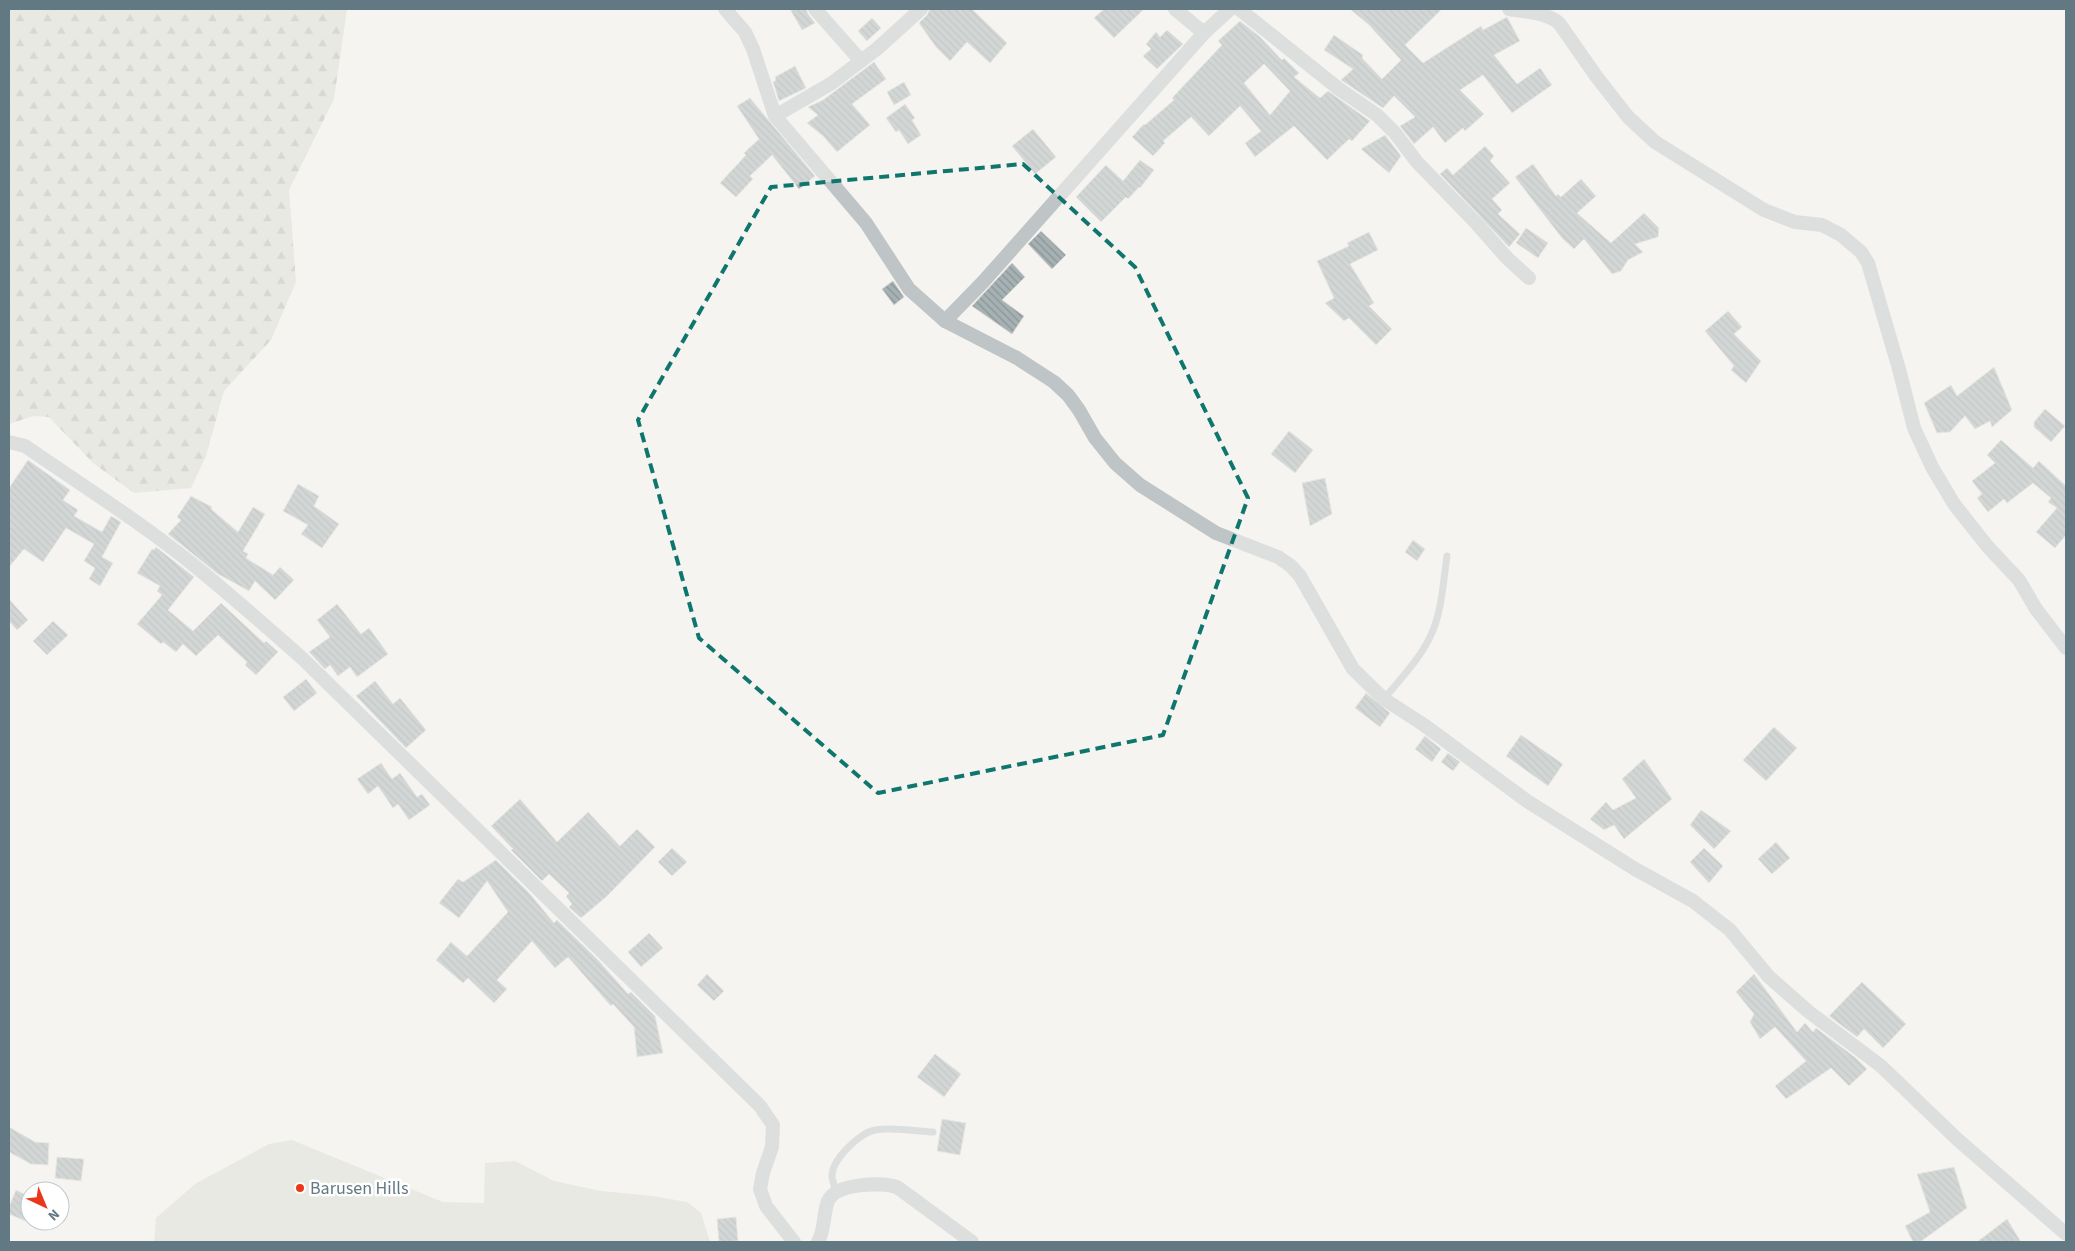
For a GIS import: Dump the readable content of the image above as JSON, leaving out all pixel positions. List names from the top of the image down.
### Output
{
  "places": ["Barusen Hills"],
  "north": "bottom right"
}
